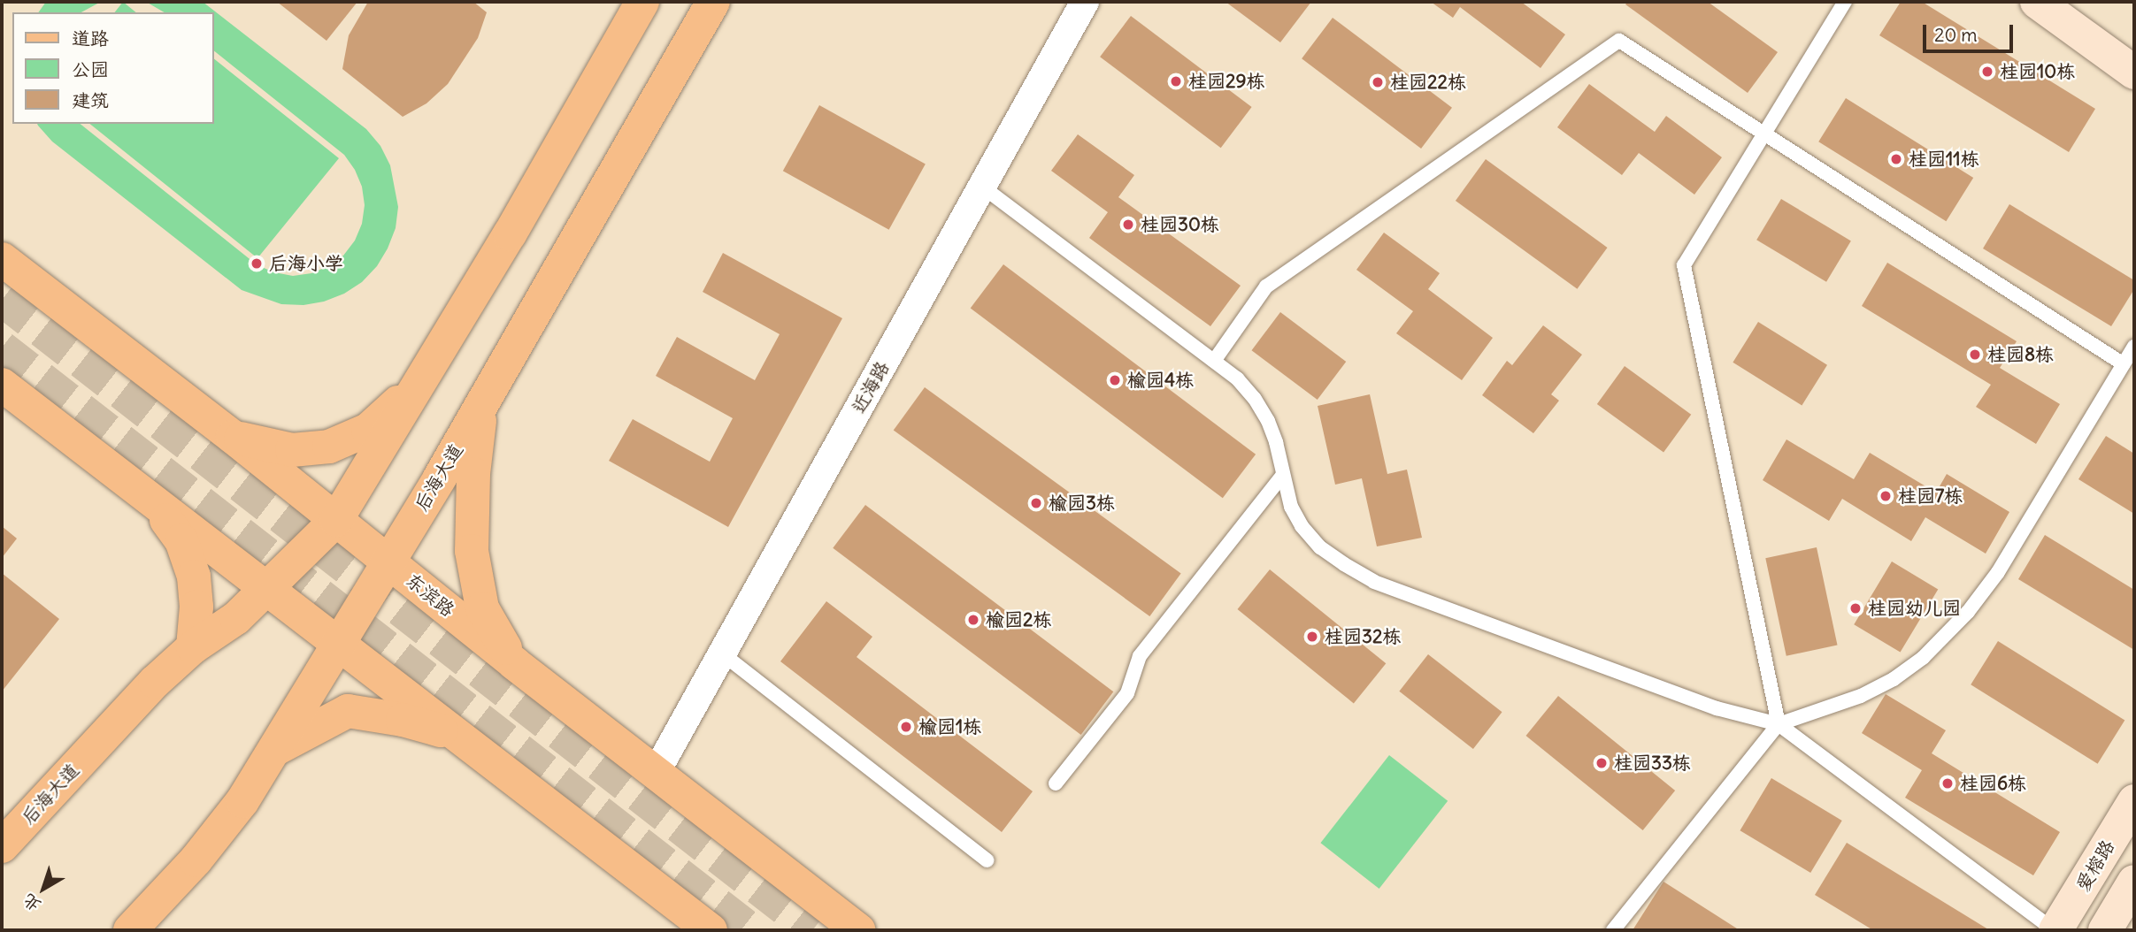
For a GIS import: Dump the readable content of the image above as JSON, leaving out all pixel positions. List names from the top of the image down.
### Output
{
  "streets": {
    "main road": ["后海大道", "东滨路"],
    "street": ["近海路", "爱榕路"]
  },
  "crossings": [
    ["近海路", "东滨路"],
    ["后海大道", "东滨路"]
  ],
  "places": [
    "桂园10栋",
    "桂园29栋",
    "桂园22栋",
    "桂园11栋",
    "桂园30栋",
    "后海小学",
    "桂园8栋",
    "榆园4栋",
    "桂园7栋",
    "榆园3栋",
    "桂园幼儿园",
    "榆园2栋",
    "桂园32栋",
    "榆园1栋",
    "桂园33栋",
    "桂园6栋"
  ],
  "legend": ["道路", "公园", "建筑"],
  "scale_bar": "20 m",
  "north": "bottom left"
}
